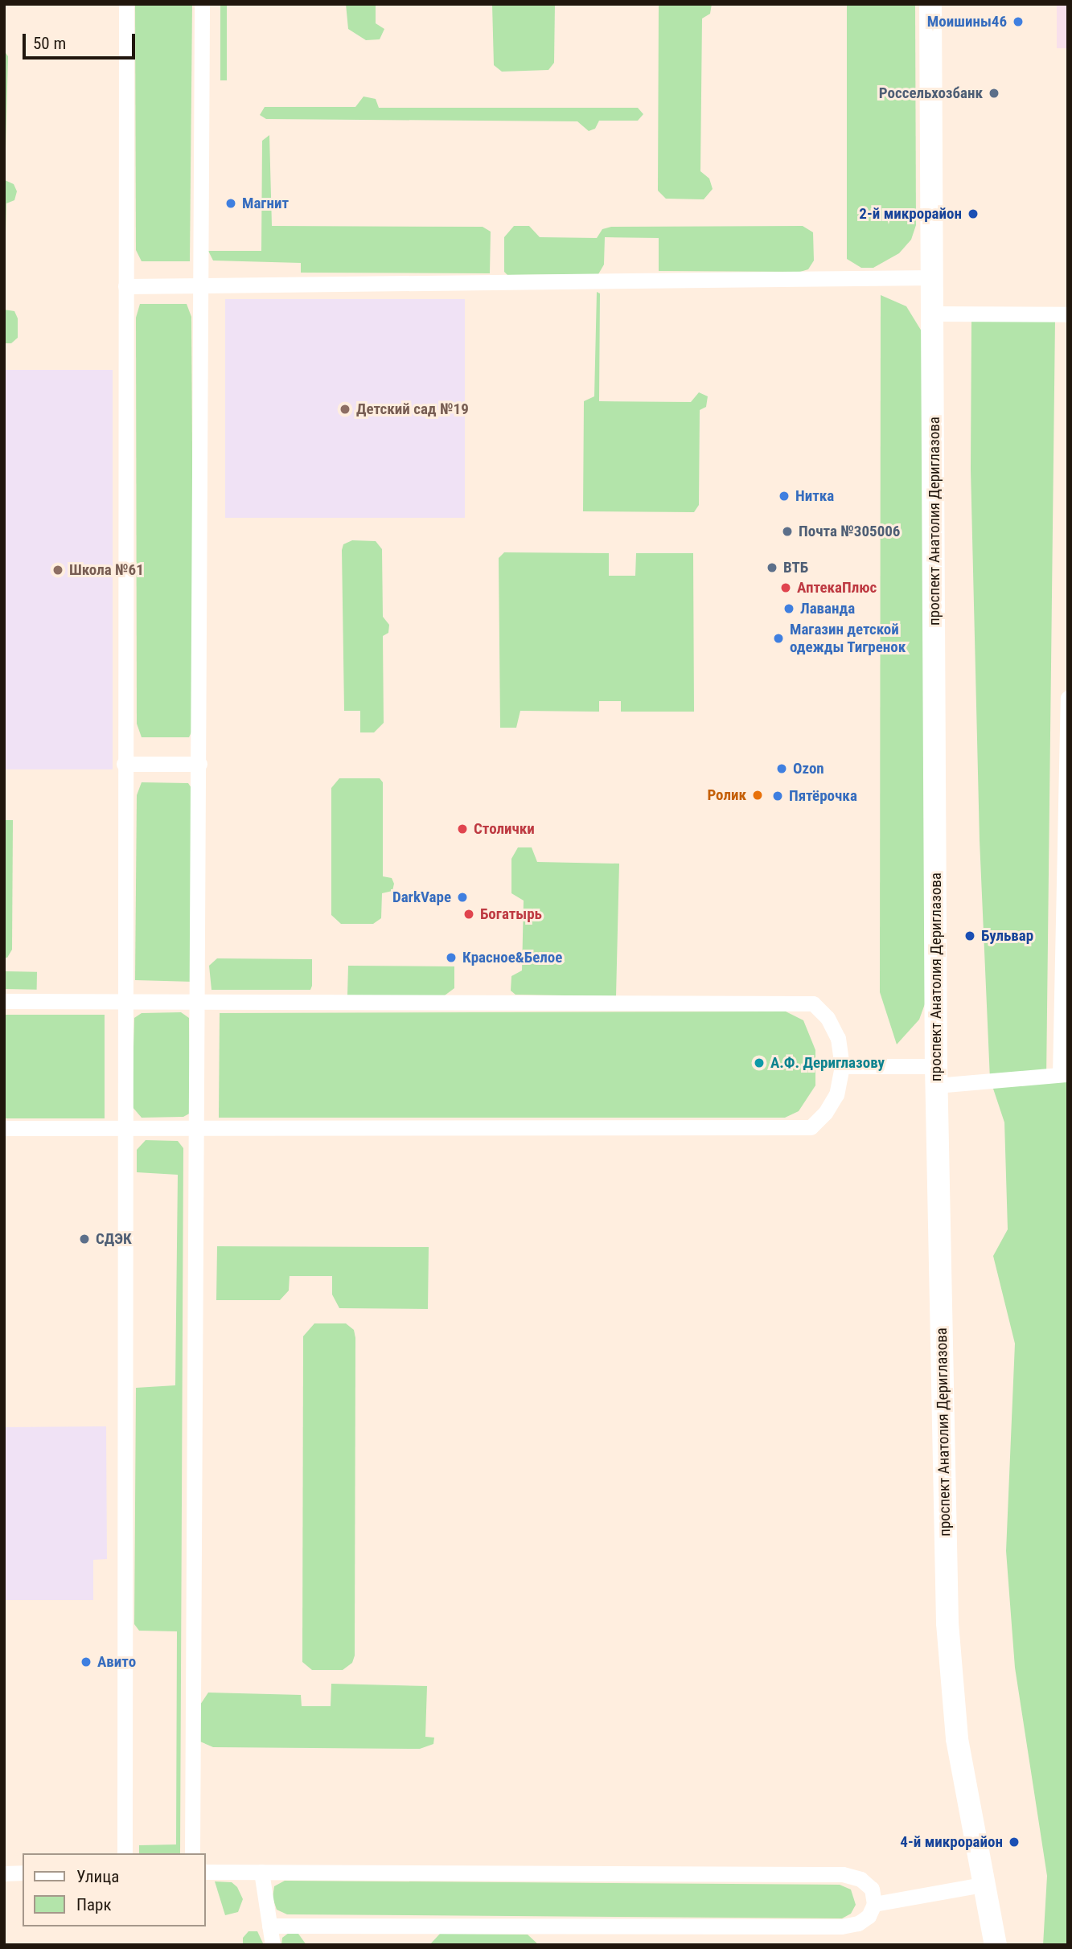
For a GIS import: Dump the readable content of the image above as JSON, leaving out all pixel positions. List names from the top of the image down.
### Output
{
  "streets": {
    "main road": ["проспект Анатолия Дериглазова"]
  },
  "places": [
    "Моишины46",
    "Россельхозбанк",
    "Магнит",
    "2-й микрорайон",
    "Детский сад №19",
    "Нитка",
    "Почта №305006",
    "ВТБ",
    "Школа №61",
    "АптекаПлюс",
    "Лаванда",
    "Магазин детской одежды Тигренок",
    "Ozon",
    "Ролик",
    "Пятёрочка",
    "Столички",
    "DarkVape",
    "Богатырь",
    "Бульвар",
    "Красное&Белое",
    "А.Ф. Дериглазову",
    "СДЭК",
    "Авито",
    "4-й микрорайон"
  ],
  "legend": ["Улица", "Парк"],
  "scale_bar": "50 m"
}
